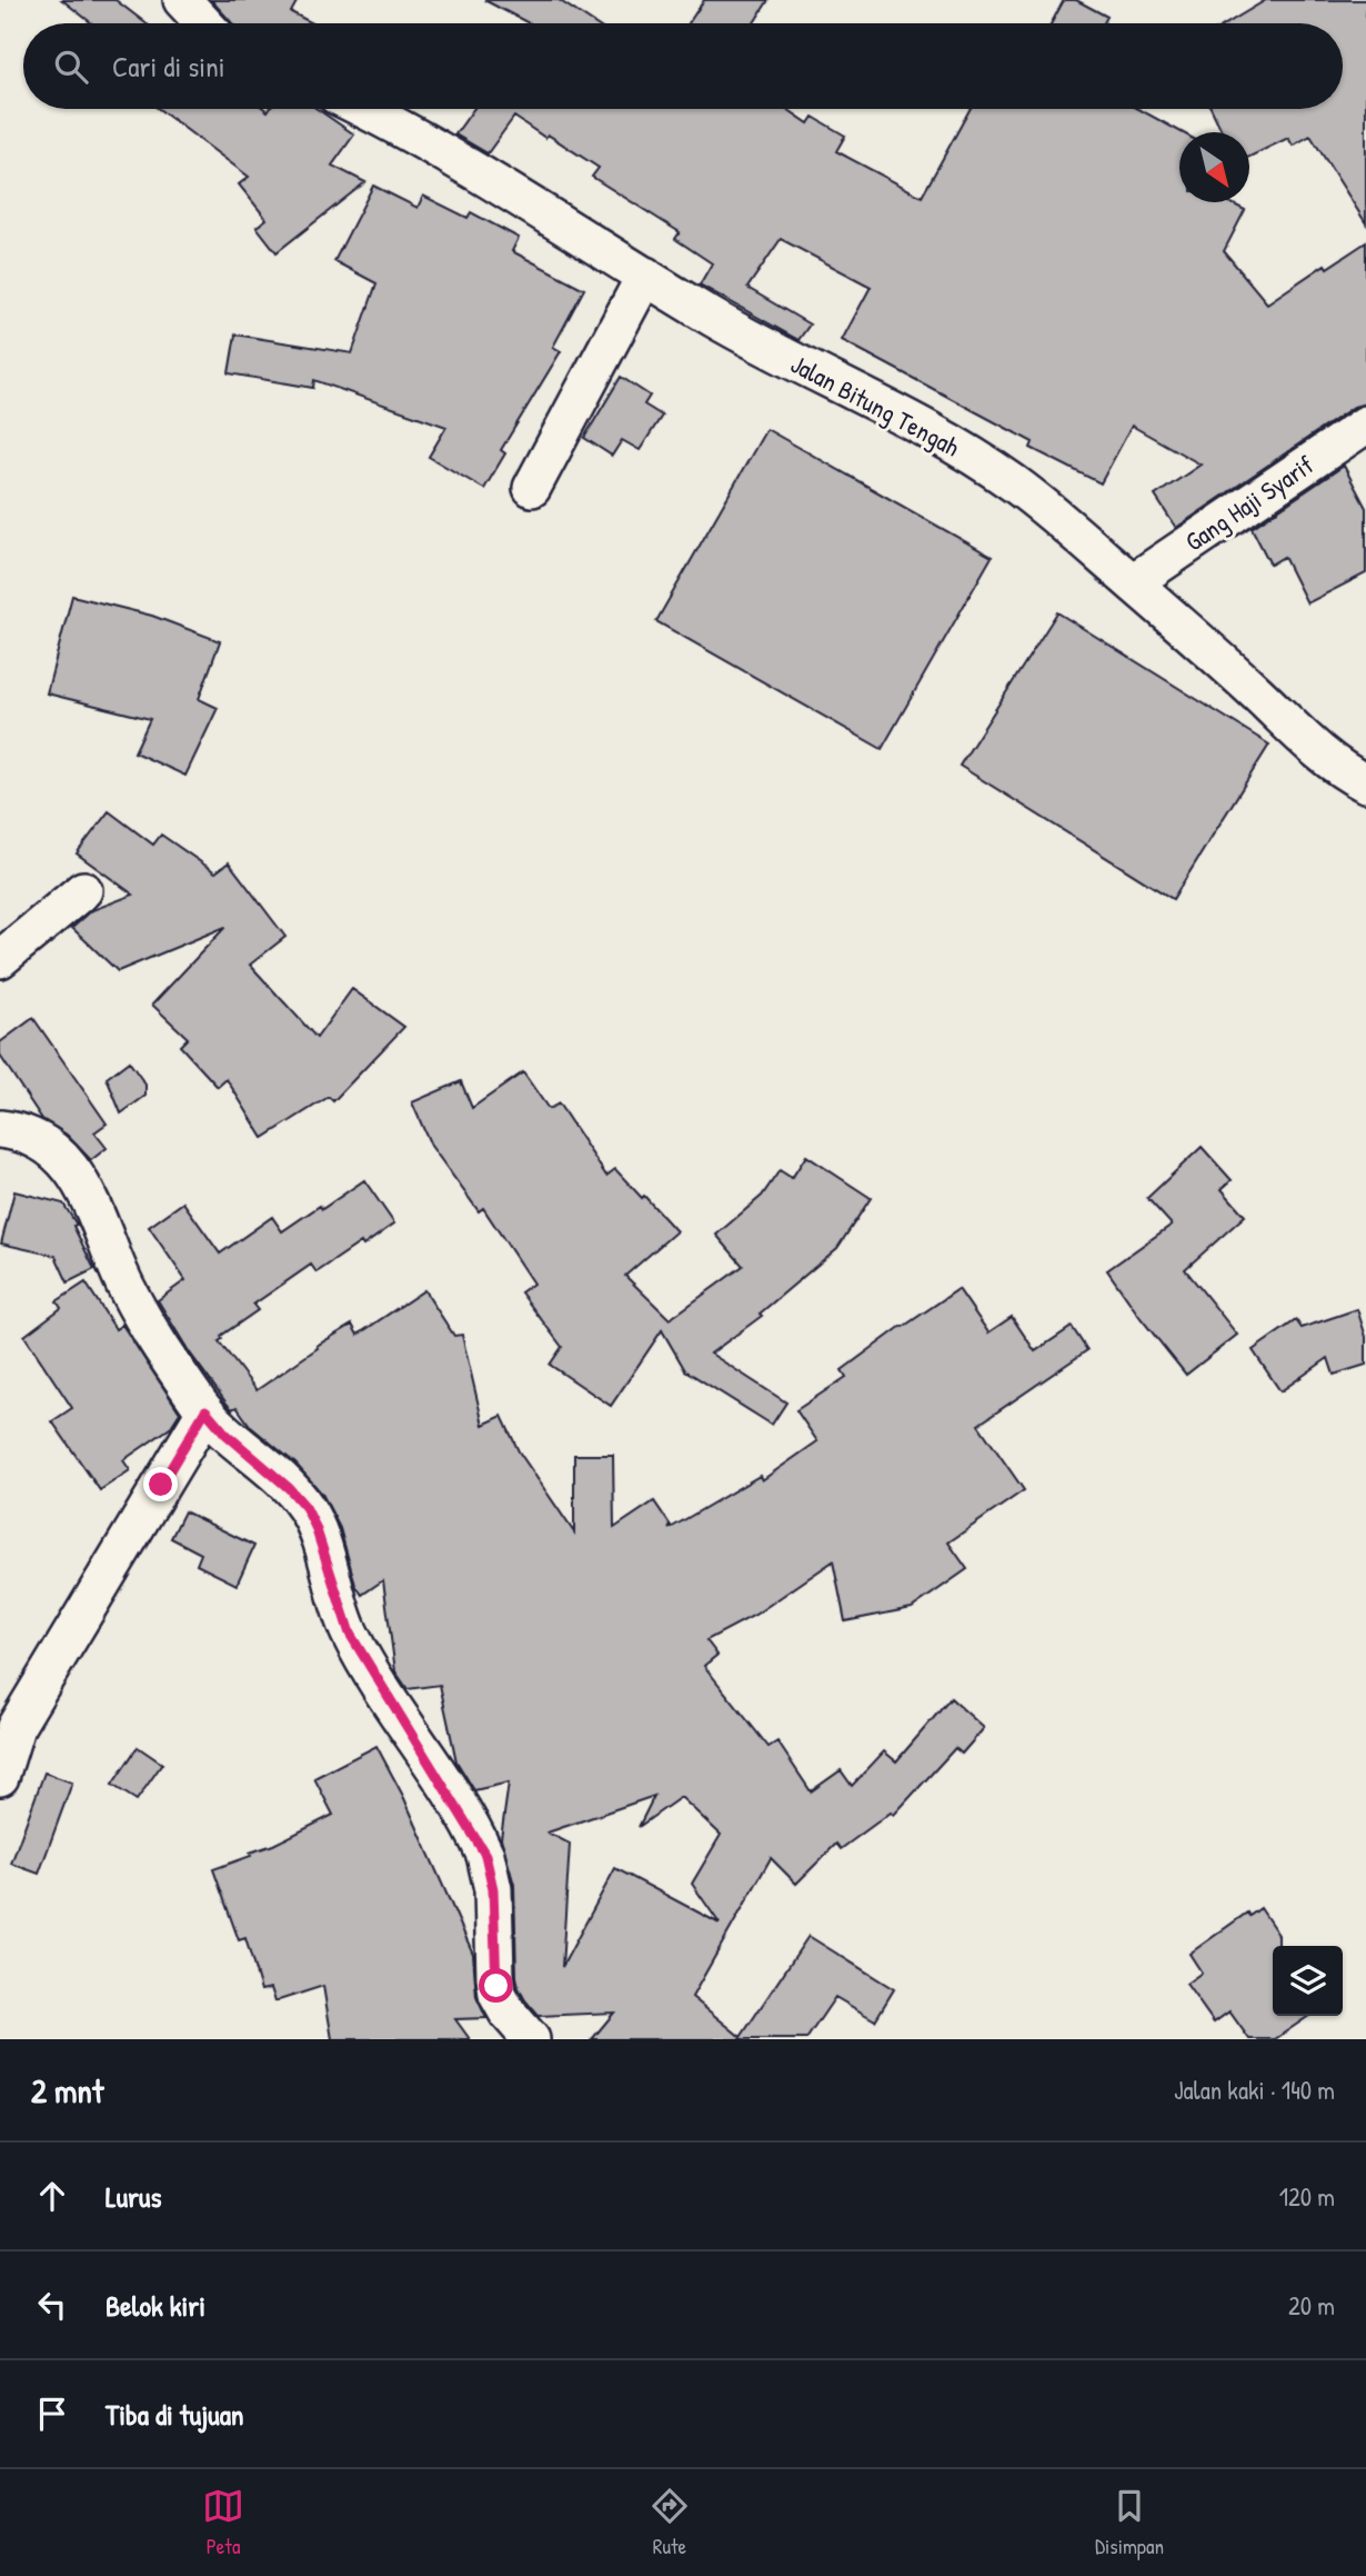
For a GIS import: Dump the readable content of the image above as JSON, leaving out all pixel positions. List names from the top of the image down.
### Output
{
  "streets": {
    "street": ["Jalan Bitung Tengah", "Gang Haji Syarif"]
  },
  "crossings": [
    ["Jalan Bitung Tengah", "Gang Haji Syarif"]
  ],
  "north": "bottom right",
  "page": {
    "search": "Cari di sini",
    "heading": ["2 mnt", "Jalan kaki · 140 m"],
    "list": [
      ["Lurus", "120 m"],
      ["Belok kiri", "20 m"],
      "Tiba di tujuan"
    ],
    "nav": ["Peta", "Rute", "Disimpan"]
  }
}
